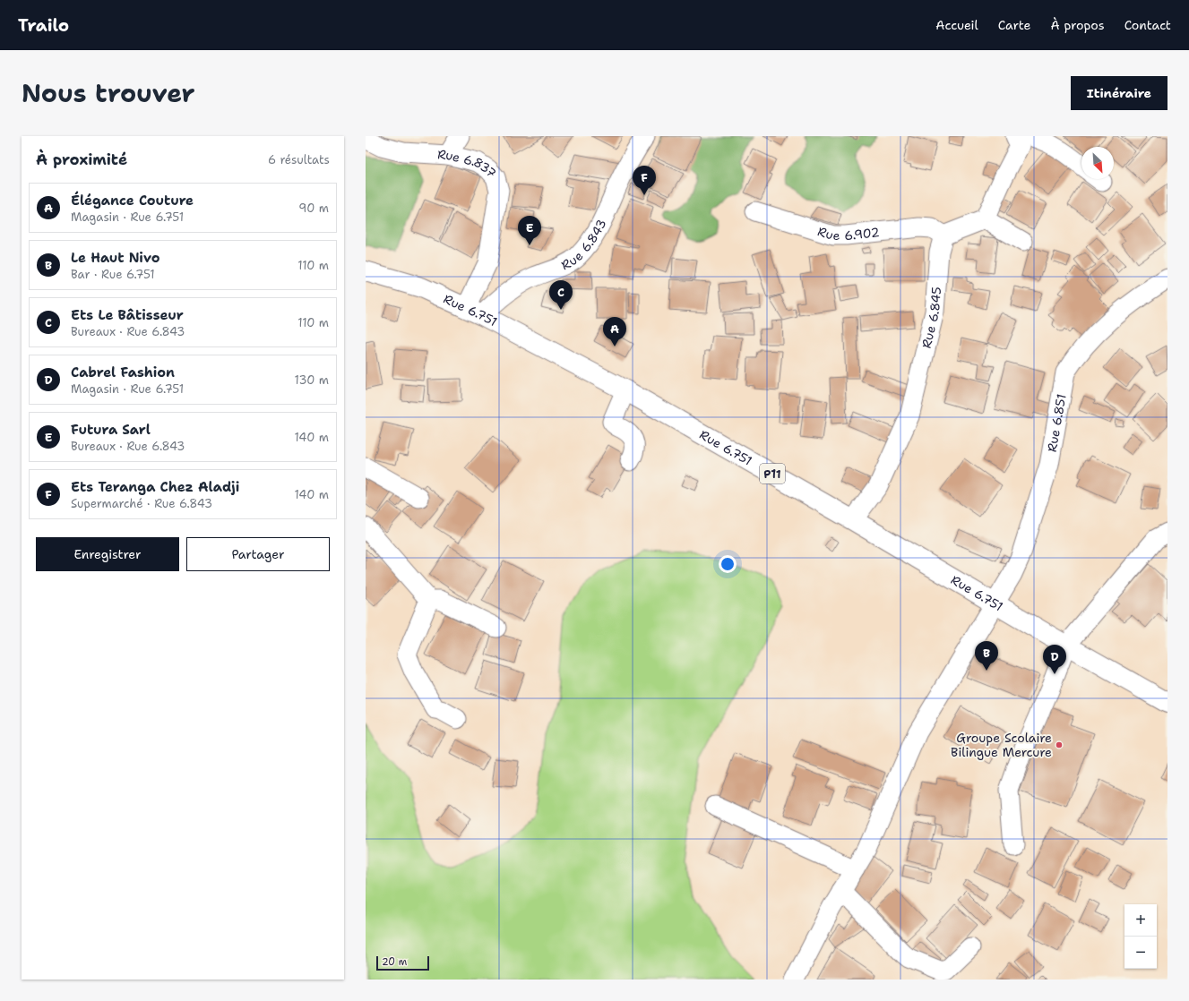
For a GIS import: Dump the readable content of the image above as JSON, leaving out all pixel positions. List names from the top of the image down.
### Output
{
  "streets": {
    "main road": ["Rue 6.751", "P11"],
    "street": [
      "Rue 6.837",
      "Rue 6.902",
      "Rue 6.843",
      "Rue 6.845",
      "Rue 6.851"
    ]
  },
  "crossings": [
    ["Rue 6.837", "Rue 6.843"],
    ["Rue 6.837", "Rue 6.751"],
    ["Rue 6.902", "Rue 6.845"],
    ["Rue 6.843", "Rue 6.751"],
    ["Rue 6.751", "Rue 6.845"],
    ["Rue 6.751", "Rue 6.851"]
  ],
  "places": ["Groupe Scolaire Bilingue Mercure"],
  "scale_bar": "20 m",
  "north": "bottom right",
  "page": {
    "header": "Trailo",
    "nav": [
      "Accueil",
      "Carte",
      "À propos",
      "Contact"
    ],
    "title": "Nous trouver",
    "buttons": [
      "Itinéraire",
      ["Enregistrer", "Partager"]
    ],
    "heading": ["À proximité", "6 résultats"],
    "pins": [
      "F",
      "E",
      "C",
      "A",
      "B",
      "D"
    ],
    "list": [
      {
        "mark": "A",
        "name": "Élégance Couture",
        "note": "Magasin · Rue 6.751",
        "value": "90 m"
      },
      {
        "mark": "B",
        "name": "Le Haut Nivo",
        "note": "Bar · Rue 6.751",
        "value": "110 m"
      },
      {
        "mark": "C",
        "name": "Ets Le Bâtisseur",
        "note": "Bureaux · Rue 6.843",
        "value": "110 m"
      },
      {
        "mark": "D",
        "name": "Cabrel Fashion",
        "note": "Magasin · Rue 6.751",
        "value": "130 m"
      },
      {
        "mark": "E",
        "name": "Futura Sarl",
        "note": "Bureaux · Rue 6.843",
        "value": "140 m"
      },
      {
        "mark": "F",
        "name": "Ets Teranga Chez Aladji",
        "note": "Supermarché · Rue 6.843",
        "value": "140 m"
      }
    ],
    "map_buttons": ["+", "−"],
    "scale": "20 m"
  }
}
